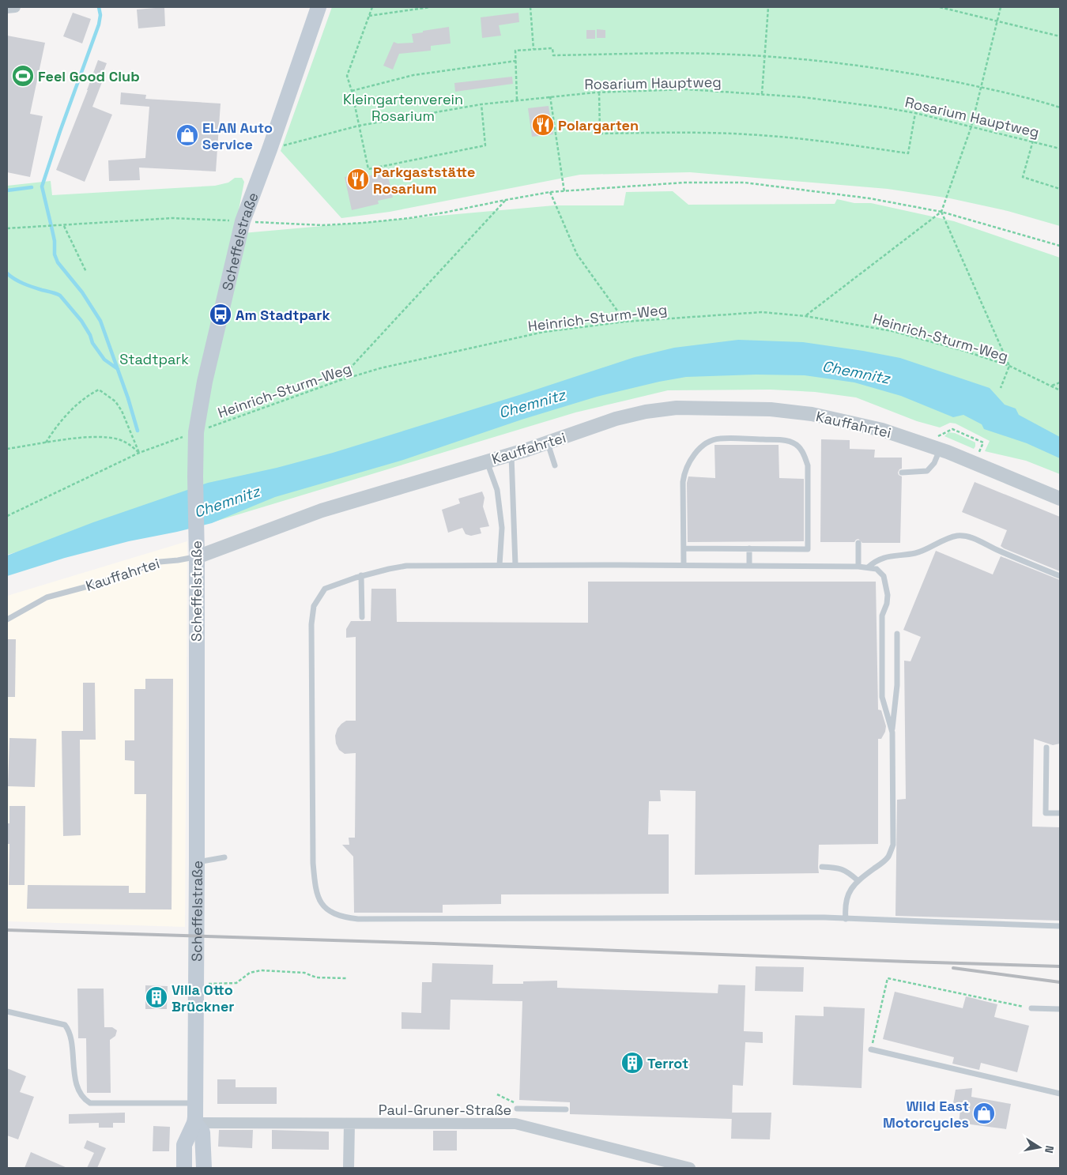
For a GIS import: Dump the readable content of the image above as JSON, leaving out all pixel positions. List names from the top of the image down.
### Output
{
  "streets": {
    "main road": ["Scheffelstraße"],
    "street": ["Kauffahrtei", "Paul-Gruner-Straße"],
    "path": ["Rosarium Hauptweg", "Heinrich-Sturm-Weg"]
  },
  "crossings": [
    ["Rosarium Hauptweg", "Scheffelstraße"],
    ["Scheffelstraße", "Heinrich-Sturm-Weg"],
    ["Scheffelstraße", "Kauffahrtei"],
    ["Scheffelstraße", "Paul-Gruner-Straße"]
  ],
  "water": ["Chemnitz"],
  "parks": ["Kleingartenverein Rosarium", "Stadtpark"],
  "places": {
    "sports": ["Feel Good Club"],
    "restaurant": ["Polargarten", "Parkgaststätte Rosarium"],
    "shop": ["ELAN Auto Service", "Wild East Motorcycles"],
    "bus stop": ["Am Stadtpark"],
    "building": ["Villa Otto Brückner", "Terrot"]
  },
  "north": "right"
}
